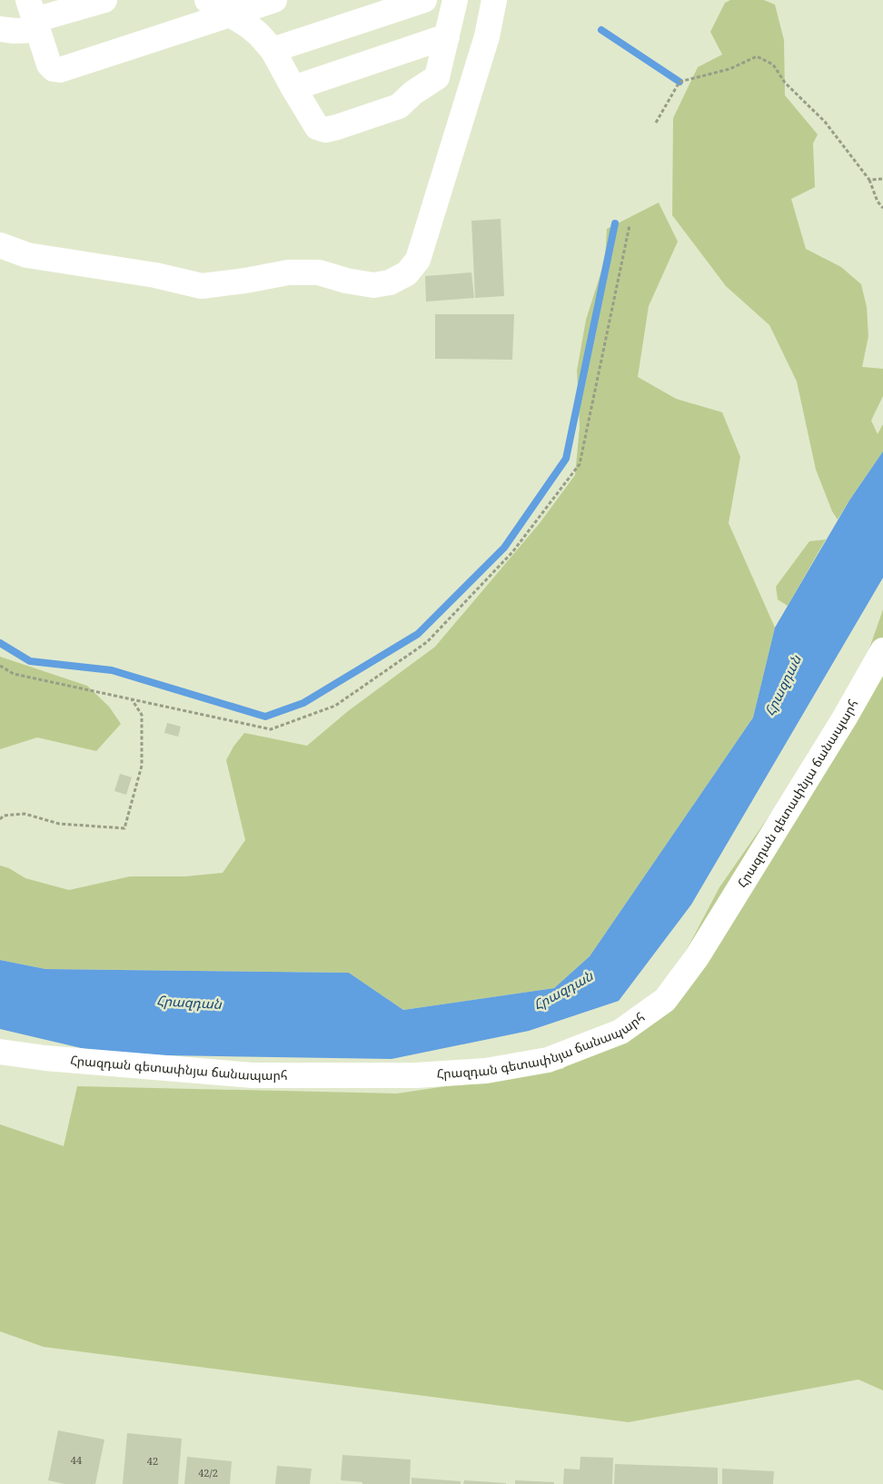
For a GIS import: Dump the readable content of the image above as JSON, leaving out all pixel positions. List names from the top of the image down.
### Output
{
  "streets": {
    "street": ["Հրազդան գետափնյա ճանապարհ"]
  },
  "water": ["Հրազդան"],
  "house_numbers": ["44", "42", "42/2"]
}
